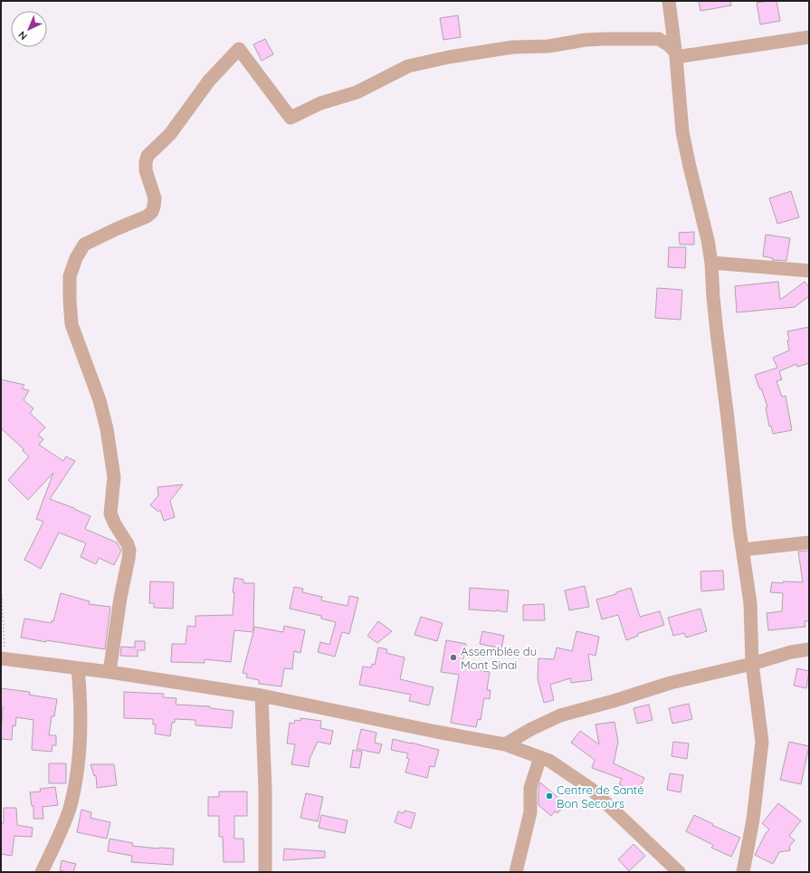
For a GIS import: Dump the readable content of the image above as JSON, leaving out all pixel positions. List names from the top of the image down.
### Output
{
  "places": ["Assemblée du Mont Sinai", "Centre de Santé Bon Secours"],
  "north": "bottom left"
}
